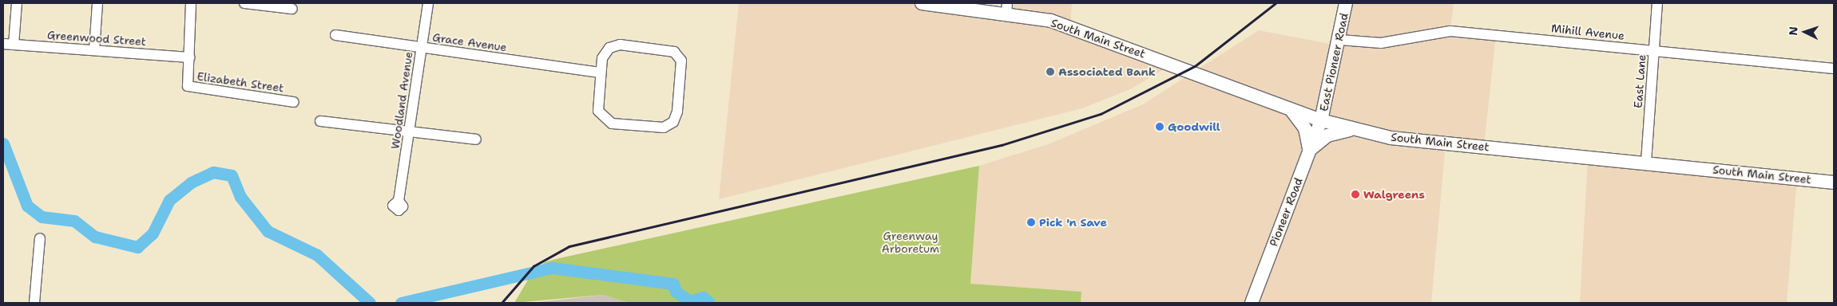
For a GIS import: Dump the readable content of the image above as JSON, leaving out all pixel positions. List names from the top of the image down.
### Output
{
  "streets": {
    "main road": ["South Main Street", "East Pioneer Road", "Pioneer Road"],
    "street": [
      "Mihill Avenue",
      "Greenwood Street",
      "Grace Avenue",
      "East Lane",
      "Elizabeth Street",
      "Woodland Avenue"
    ]
  },
  "crossings": [
    ["Mihill Avenue", "East Pioneer Road"],
    ["Mihill Avenue", "East Lane"],
    ["Greenwood Street", "Elizabeth Street"],
    ["South Main Street", "East Pioneer Road"],
    ["South Main Street", "East Lane"],
    ["South Main Street", "Pioneer Road"],
    ["Grace Avenue", "Woodland Avenue"],
    ["East Pioneer Road", "Pioneer Road"]
  ],
  "parks": ["Greenway Arboretum"],
  "places": [
    "Associated Bank",
    "Goodwill",
    "Walgreens",
    "Pick 'n Save"
  ],
  "north": "left"
}
